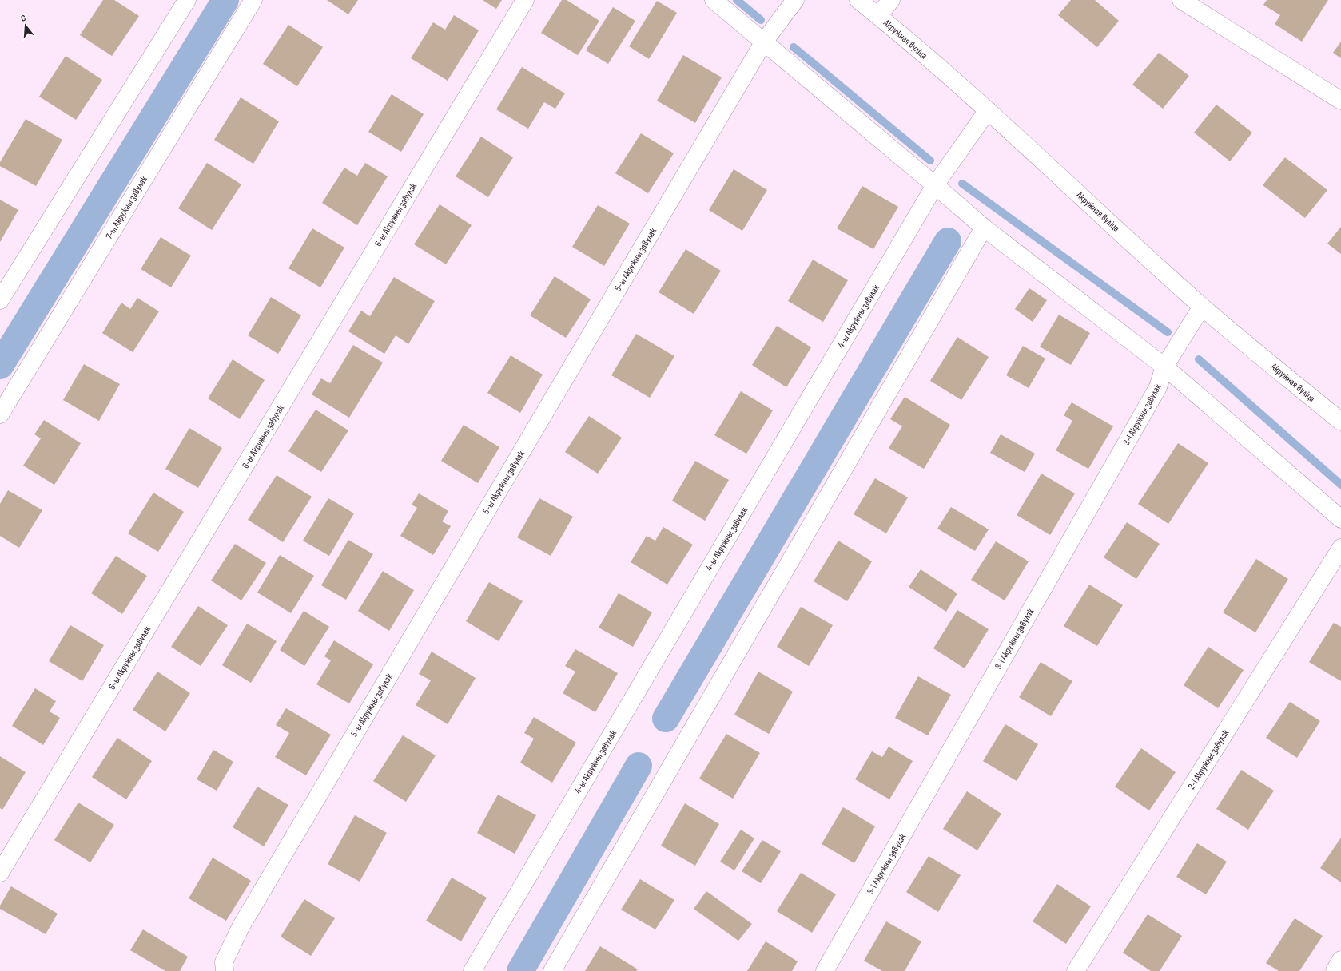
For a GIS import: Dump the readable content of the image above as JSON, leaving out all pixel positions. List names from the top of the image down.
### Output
{
  "streets": {
    "street": [
      "Акружная вуліца",
      "7-ы Акружны завулак",
      "6-ы Акружны завулак",
      "5-ы Акружны завулак",
      "4-ы Акружны завулак",
      "3-і Акружны завулак",
      "2-і Акружны завулак"
    ]
  },
  "crossings": [
    ["Акружная вуліца", "4-ы Акружны завулак"],
    ["Акружная вуліца", "3-і Акружны завулак"]
  ],
  "north": "top"
}
